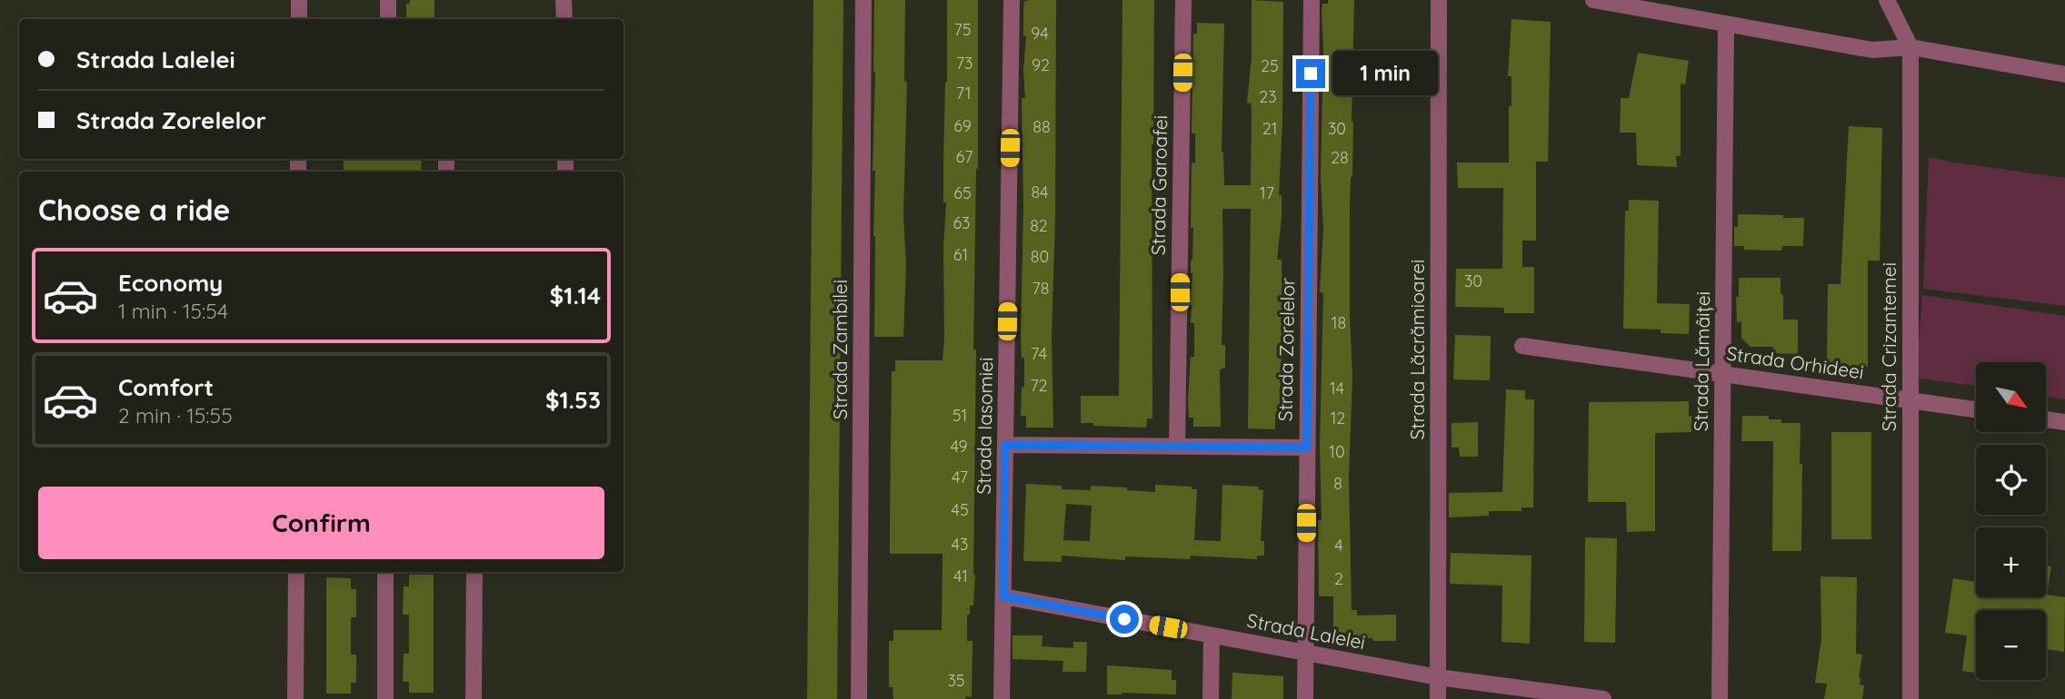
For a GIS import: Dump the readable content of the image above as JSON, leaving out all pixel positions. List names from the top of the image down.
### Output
{
  "streets": {
    "street": [
      "Strada Garoafei",
      "Strada Crizantemei",
      "Strada Zambilei",
      "Strada Zorelelor",
      "Strada Lăcrămioarei",
      "Strada Lămâiței",
      "Strada Orhideei",
      "Strada Iasomiei",
      "Strada Lalelei"
    ]
  },
  "crossings": [
    ["Strada Crizantemei", "Strada Orhideei"],
    ["Strada Zorelelor", "Strada Lalelei"],
    ["Strada Lăcrămioarei", "Strada Lalelei"],
    ["Strada Lămâiței", "Strada Orhideei"],
    ["Strada Iasomiei", "Strada Lalelei"]
  ],
  "house_numbers": [
    "75",
    "94",
    "73",
    "92",
    "25",
    "71",
    "23",
    "69",
    "88",
    "21",
    "30",
    "67",
    "28",
    "84",
    "65",
    "17",
    "63",
    "82",
    "61",
    "80",
    "30",
    "78",
    "18",
    "74",
    "72",
    "14",
    "51",
    "12",
    "49",
    "10",
    "47",
    "8",
    "45",
    "43",
    "4",
    "41",
    "2",
    "35"
  ],
  "north": "bottom right",
  "page": {
    "banner": ["Strada Lalelei", "Strada Zorelelor"],
    "bubble": "1 min",
    "heading": "Choose a ride",
    "list": [
      {
        "name": "Economy",
        "note": "1 min · 15:54",
        "value": "$1.14"
      },
      {
        "name": "Comfort",
        "note": "2 min · 15:55",
        "value": "$1.53"
      }
    ],
    "map_buttons": ["+", "−"],
    "buttons": "Confirm"
  }
}
